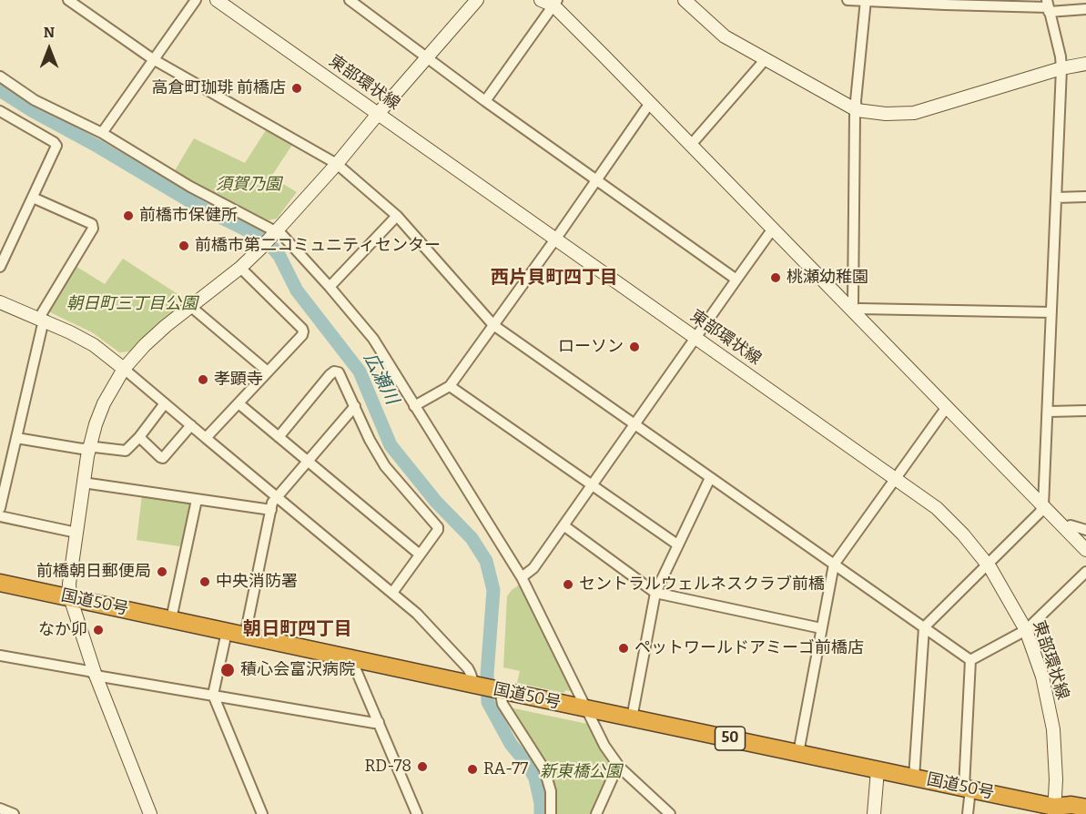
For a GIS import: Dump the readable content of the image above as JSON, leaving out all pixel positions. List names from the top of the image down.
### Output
{
  "streets": {
    "highway": ["国道50号", "50"],
    "street": ["東部環状線"]
  },
  "crossings": [
    ["東部環状線", "国道50号"]
  ],
  "districts": ["西片貝町四丁目", "朝日町四丁目"],
  "water": ["広瀬川"],
  "parks": ["須賀乃園", "朝日町三丁目公園", "新東橋公園"],
  "places": [
    "高倉町珈琲 前橋店",
    "前橋市保健所",
    "前橋市第二コミュニティセンター",
    "桃瀬幼稚園",
    "ローソン",
    "孝顕寺",
    "前橋朝日郵便局",
    "中央消防署",
    "セントラルウェルネスクラブ前橋",
    "なか卯",
    "ペットワールドアミーゴ前橋店",
    "積心会富沢病院",
    "RD-78",
    "RA-77"
  ],
  "north": "top"
}
